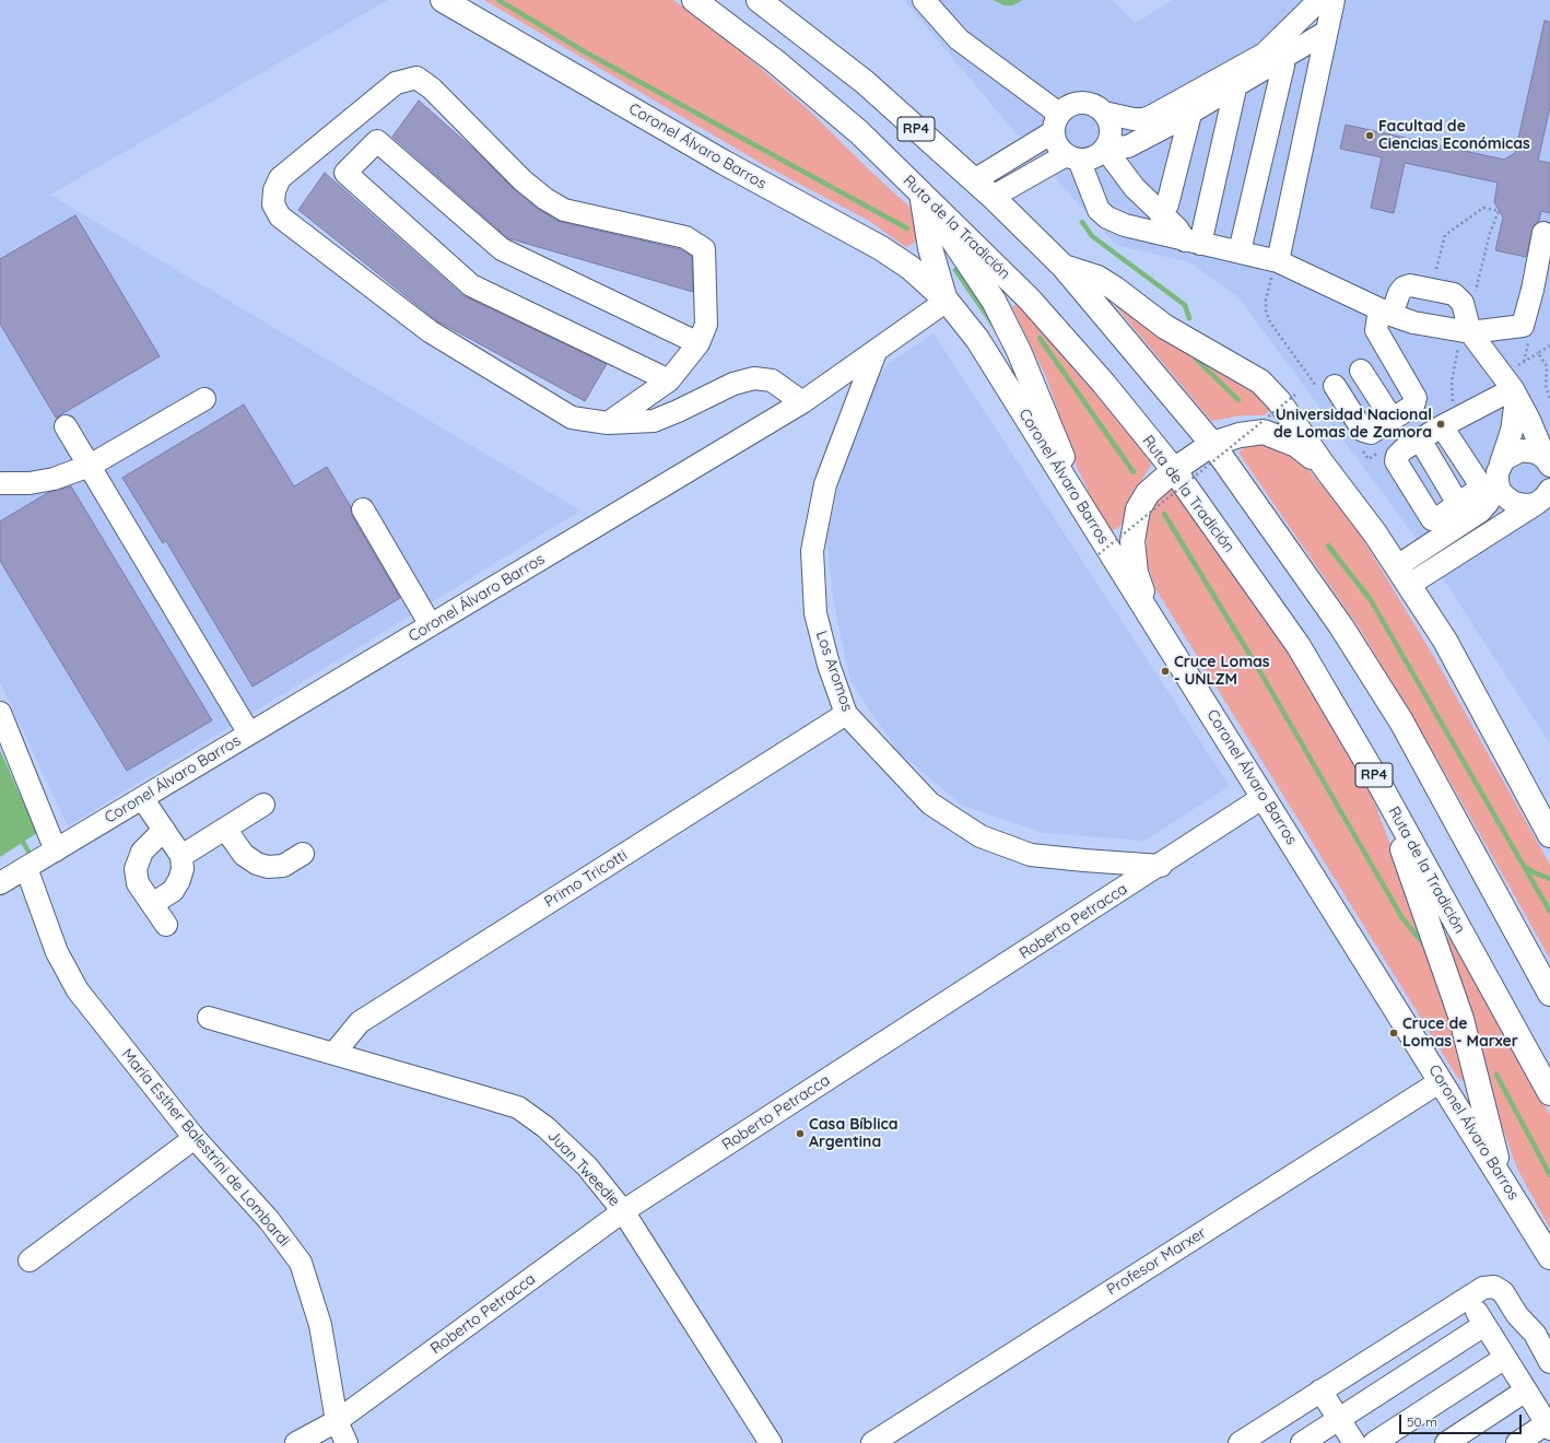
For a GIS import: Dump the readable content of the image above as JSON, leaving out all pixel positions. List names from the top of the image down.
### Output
{
  "streets": {
    "main road": ["RP4", "Coronel Álvaro Barros", "Ruta de la Tradición"],
    "street": [
      "Los Aromos",
      "Primo Tricotti",
      "Roberto Petracca",
      "María Esther Balestrini de Lombardi",
      "Juan Tweedie",
      "Profesor Marxer"
    ]
  },
  "crossings": [
    ["Coronel Álvaro Barros", "Los Aromos"],
    ["Coronel Álvaro Barros", "Roberto Petracca"],
    ["Coronel Álvaro Barros", "María Esther Balestrini de Lombardi"],
    ["Coronel Álvaro Barros", "Profesor Marxer"],
    ["Los Aromos", "Primo Tricotti"],
    ["Los Aromos", "Roberto Petracca"],
    ["Primo Tricotti", "Juan Tweedie"],
    ["Roberto Petracca", "María Esther Balestrini de Lombardi"],
    ["Roberto Petracca", "Juan Tweedie"]
  ],
  "places": [
    "Facultad de Ciencias Económicas",
    "Universidad Nacional de Lomas de Zamora",
    "Cruce Lomas - UNLZM",
    "Cruce de Lomas - Marxer",
    "Casa Bíblica Argentina"
  ],
  "scale_bar": "50 m"
}
